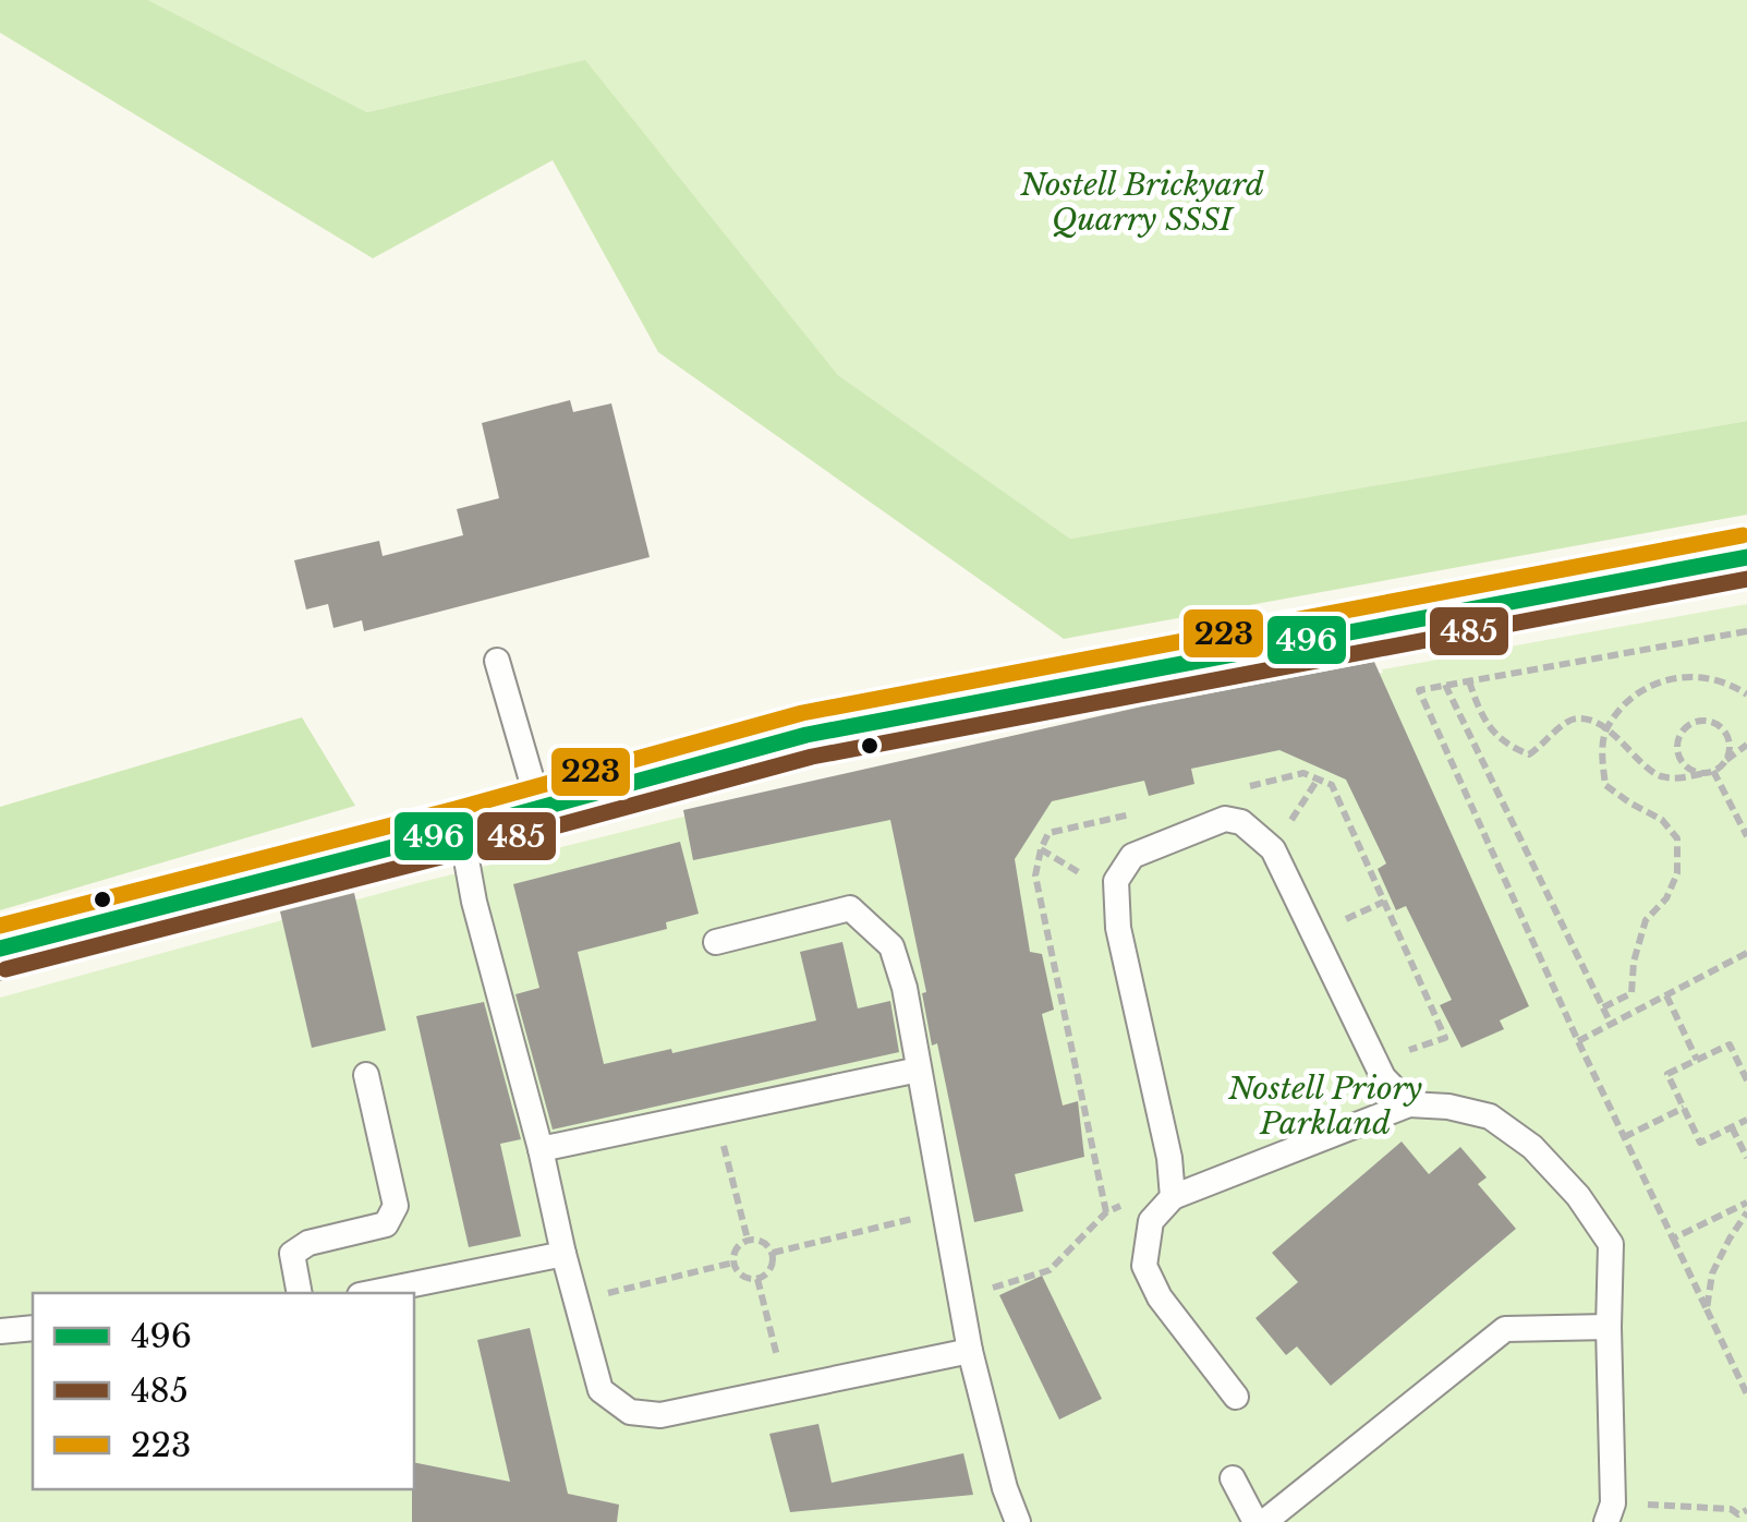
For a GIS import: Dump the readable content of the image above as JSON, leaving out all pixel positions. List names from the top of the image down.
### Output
{
  "parks": ["Nostell Brickyard Quarry SSSI", "Nostell Priory Parkland"],
  "lines": ["transit line 223", "transit line 496", "transit line 485"],
  "legend": ["496", "485", "223"]
}
